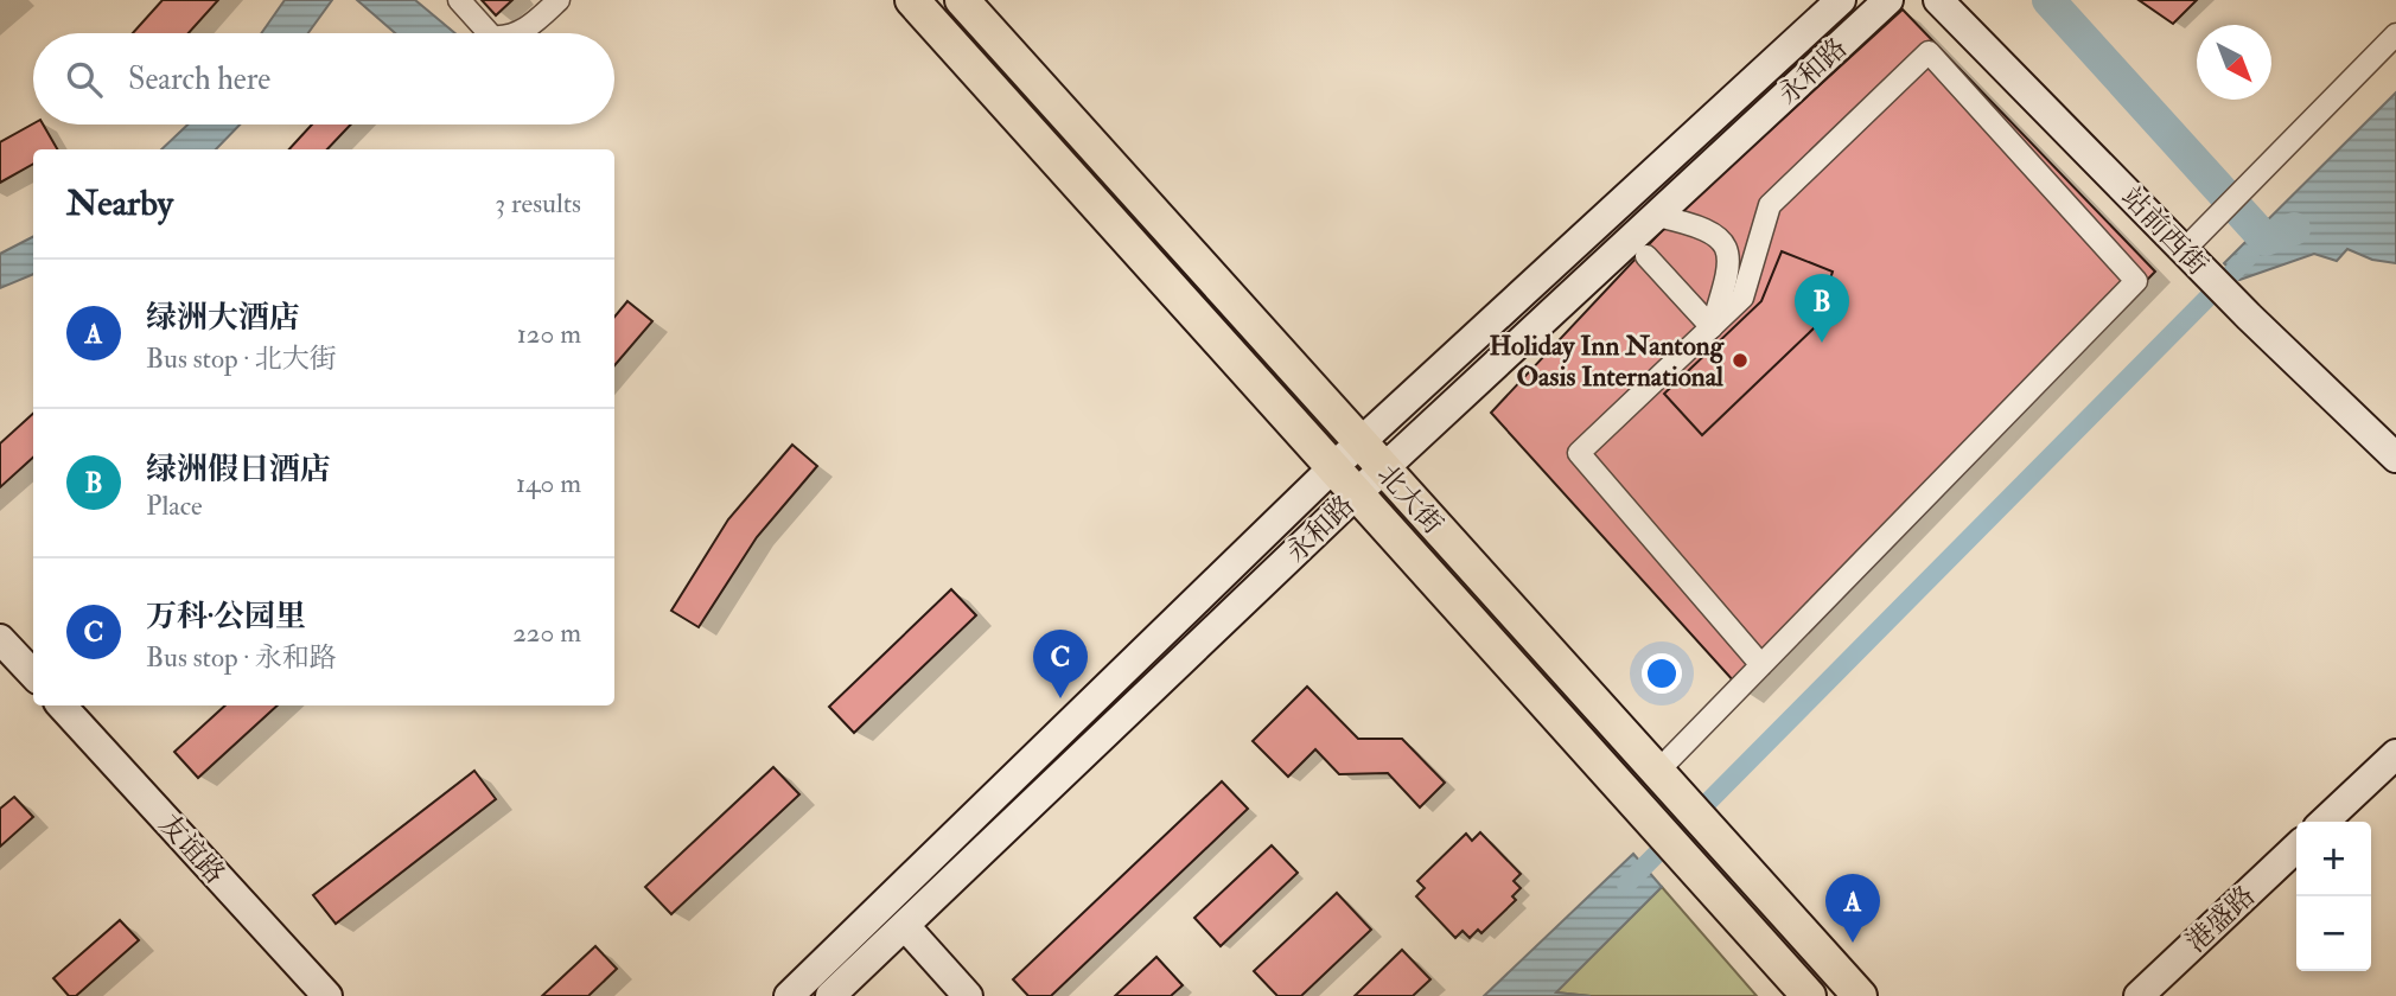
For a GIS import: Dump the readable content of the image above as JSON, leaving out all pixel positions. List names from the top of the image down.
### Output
{
  "streets": {
    "main road": [
      "永和路",
      "站前西街",
      "北大街",
      "友谊路",
      "港盛路"
    ]
  },
  "crossings": [
    ["永和路", "北大街"]
  ],
  "places": ["Holiday Inn Nantong Oasis International"],
  "north": "bottom right",
  "page": {
    "search": "Search here",
    "heading": ["Nearby", "3 results"],
    "list": [
      {
        "mark": "A",
        "name": "绿洲大酒店",
        "note": "Bus stop · 北大街",
        "value": "120 m"
      },
      {
        "mark": "B",
        "name": "绿洲假日酒店",
        "note": "Place",
        "value": "140 m"
      },
      {
        "mark": "C",
        "name": "万科·公园里",
        "note": "Bus stop · 永和路",
        "value": "220 m"
      }
    ],
    "pins": ["B", "C", "A"],
    "map_buttons": ["+", "−"]
  }
}
